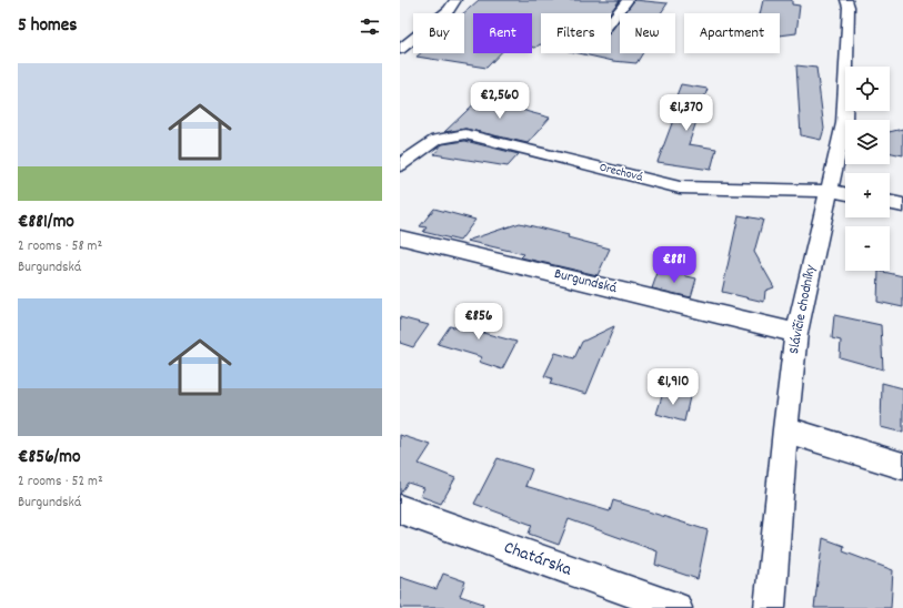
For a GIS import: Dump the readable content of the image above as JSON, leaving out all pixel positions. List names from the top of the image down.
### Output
{
  "streets": {
    "street": [
      "Orechová",
      "Burgundská",
      "Slávičie chodníky",
      "Chatárska"
    ]
  },
  "crossings": [
    ["Orechová", "Slávičie chodníky"],
    ["Burgundská", "Slávičie chodníky"]
  ],
  "page": {
    "heading": "5 homes",
    "chip": [
      "Buy",
      "Rent",
      "Filters",
      "New",
      "Apartment"
    ],
    "list": [
      {
        "name": "€881/mo",
        "note": "2 rooms · 58 m² · Burgundská"
      },
      {
        "name": "€856/mo",
        "note": "2 rooms · 52 m² · Burgundská"
      }
    ],
    "map_buttons": ["+", "−"],
    "price": [
      "€2,560",
      "€1,370",
      "€881",
      "€856",
      "€1,910"
    ]
  }
}
